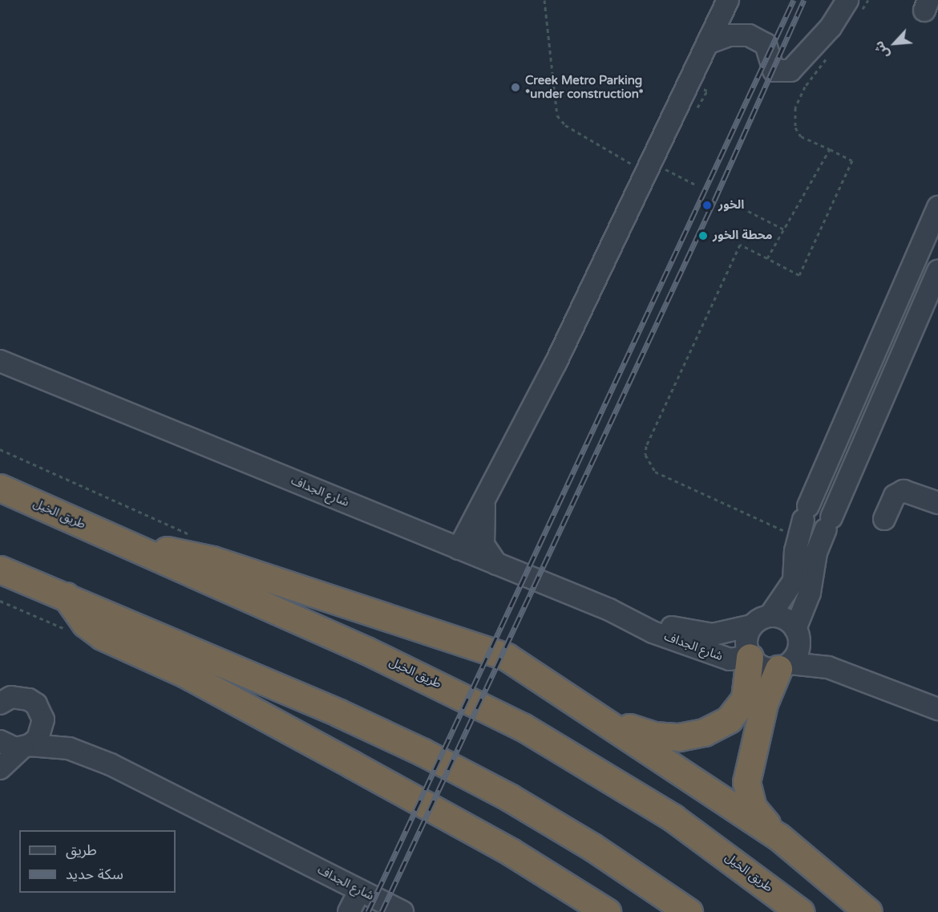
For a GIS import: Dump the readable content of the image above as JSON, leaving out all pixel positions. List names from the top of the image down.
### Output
{
  "streets": {
    "highway": ["طريق الخيل"],
    "street": ["شارع الجداف"]
  },
  "places": ["Creek Metro Parking *under construction*", "الخور", "محطة الخور"],
  "legend": ["طريق", "سكة حديد"],
  "north": "bottom left"
}
